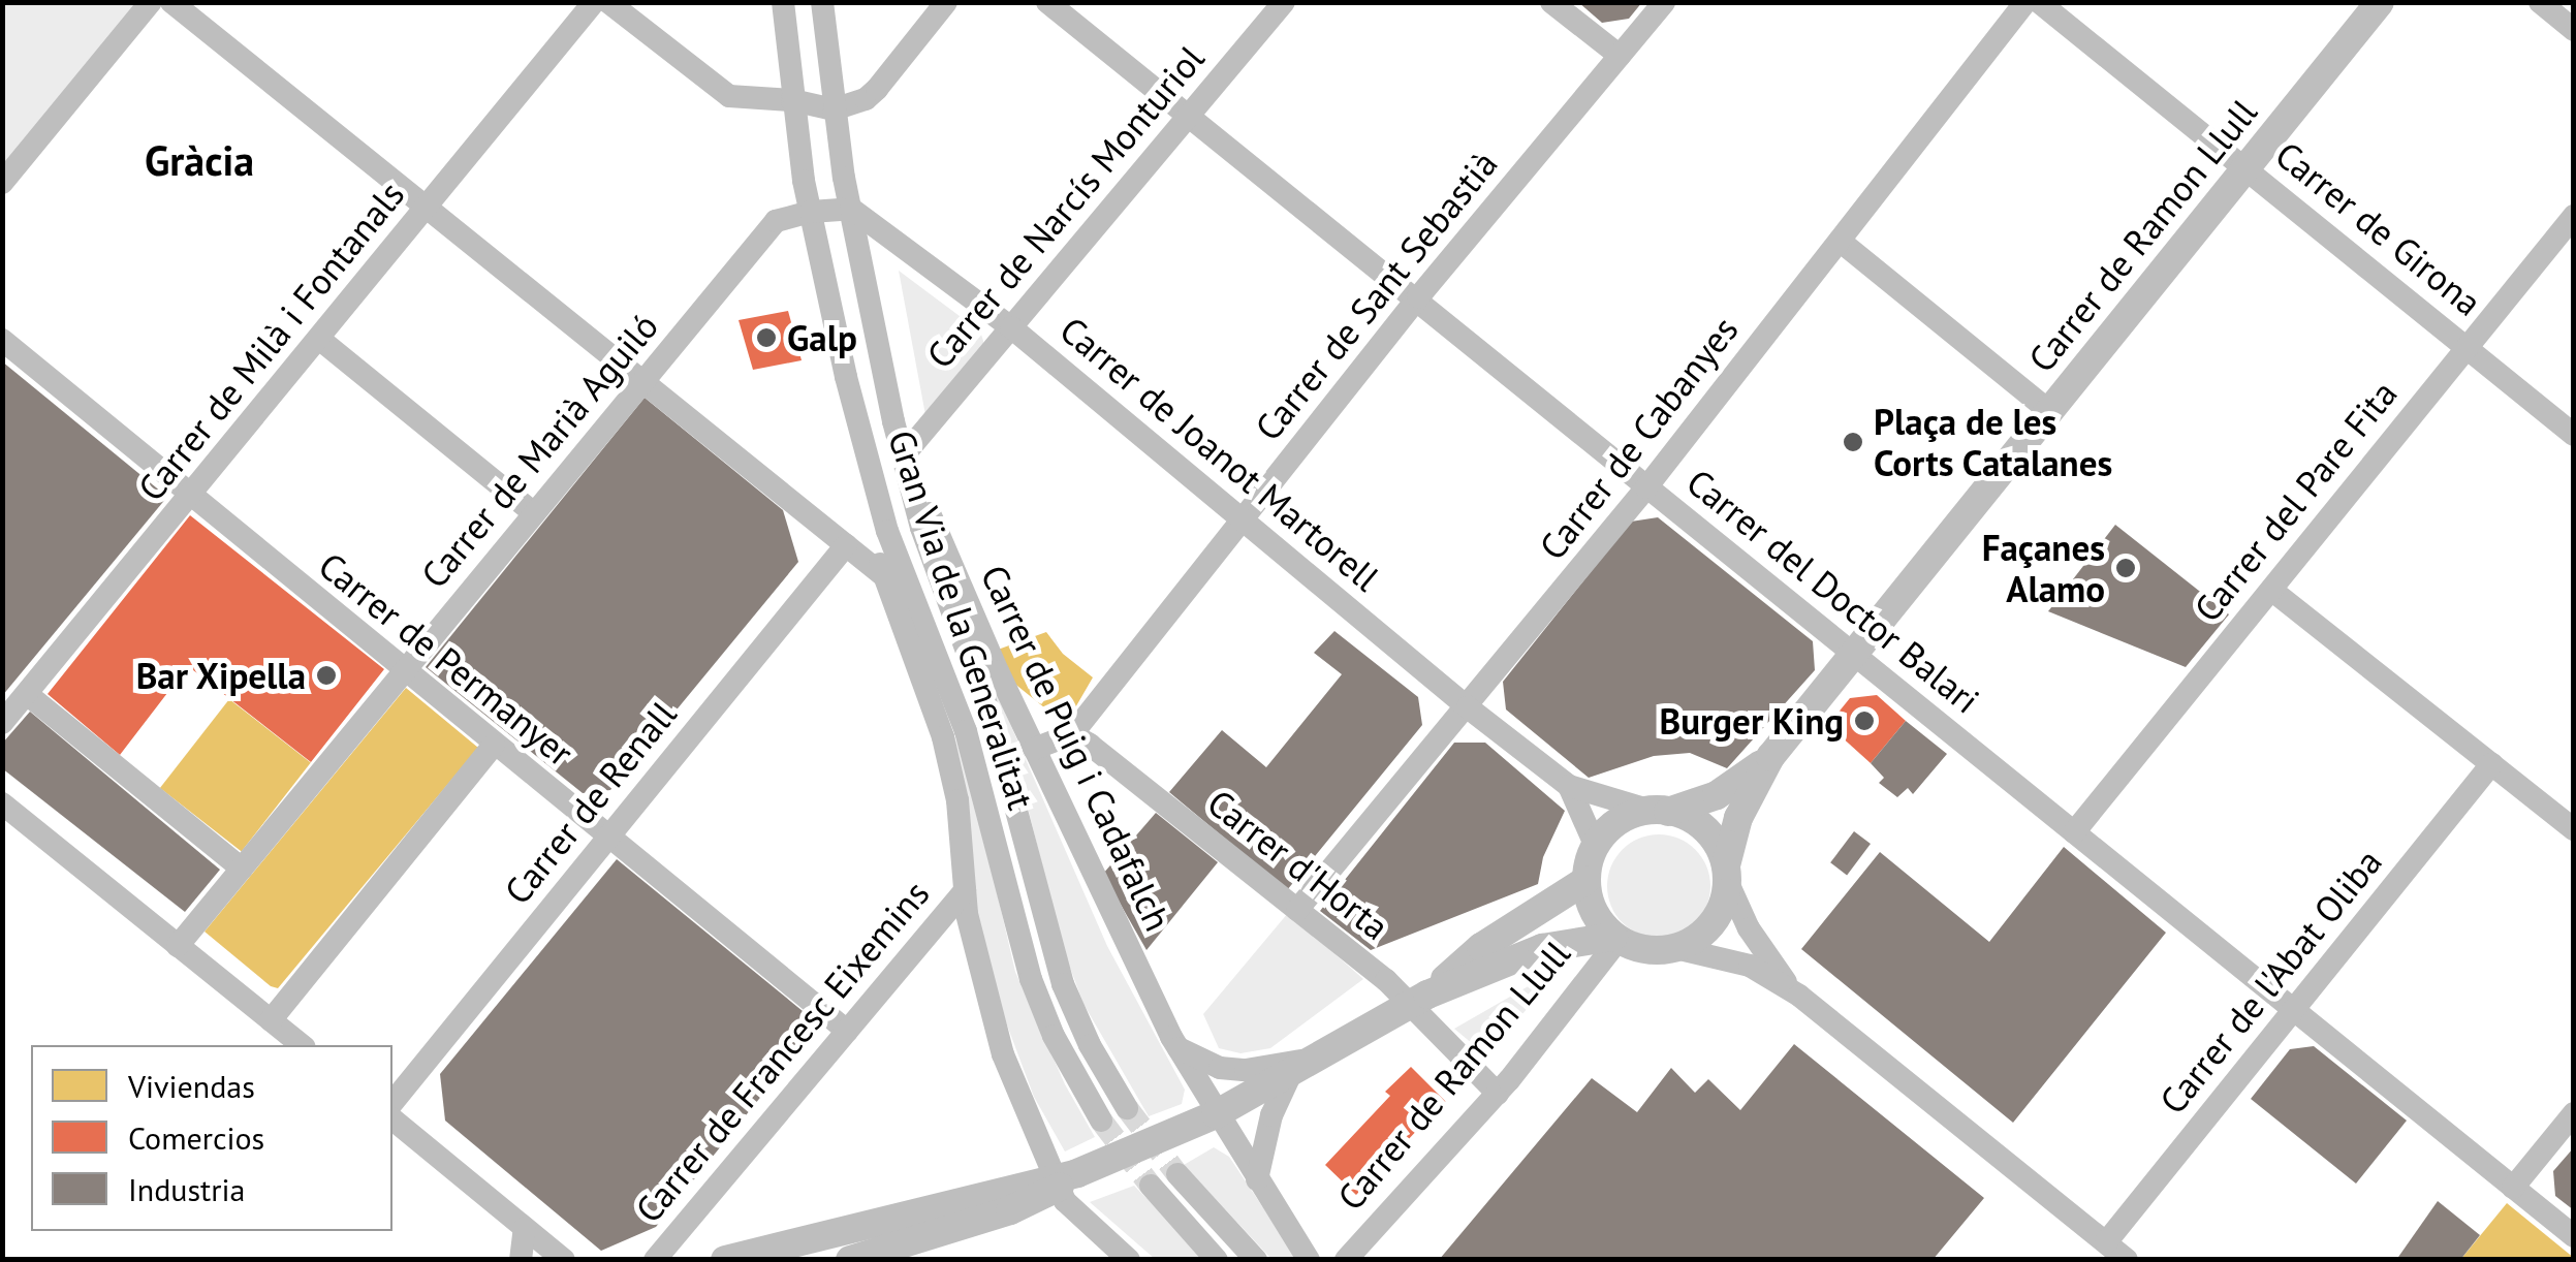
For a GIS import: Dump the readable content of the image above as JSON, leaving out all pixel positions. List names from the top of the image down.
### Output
{
  "streets": {
    "main road": ["Carrer de Ramon Llull"],
    "street": [
      "Carrer de Narcís Monturiol",
      "Carrer de Girona",
      "Carrer de Sant Sebastià",
      "Carrer de Milà i Fontanals",
      "Carrer de Cabanyes",
      "Carrer de Marià Aguiló",
      "Carrer de Joanot Martorell",
      "Carrer del Pare Fita",
      "Carrer del Doctor Balari",
      "Gran Via de la Generalitat",
      "Carrer de Permanyer",
      "Carrer de Puig i Cadafalch",
      "Carrer de Renall",
      "Carrer d'Horta",
      "Carrer de l'Abat Oliba",
      "Carrer de Francesc Eixemins"
    ]
  },
  "crossings": [
    ["Carrer de Narcís Monturiol", "Carrer de Joanot Martorell"],
    ["Carrer de Narcís Monturiol", "Carrer del Doctor Balari"],
    ["Carrer de Narcís Monturiol", "Gran Via de la Generalitat"],
    ["Carrer de Narcís Monturiol", "Carrer de Puig i Cadafalch"],
    ["Carrer de Girona", "Carrer de Ramon Llull"],
    ["Carrer de Girona", "Carrer del Pare Fita"],
    ["Carrer de Ramon Llull", "Carrer de Joanot Martorell"],
    ["Carrer de Ramon Llull", "Carrer del Doctor Balari"],
    ["Carrer de Ramon Llull", "Carrer d'Horta"],
    ["Carrer de Sant Sebastià", "Carrer de Joanot Martorell"],
    ["Carrer de Sant Sebastià", "Carrer del Doctor Balari"],
    ["Carrer de Sant Sebastià", "Carrer d'Horta"],
    ["Carrer de Milà i Fontanals", "Carrer de Permanyer"],
    ["Carrer de Cabanyes", "Carrer de Joanot Martorell"],
    ["Carrer de Cabanyes", "Carrer del Doctor Balari"],
    ["Carrer de Cabanyes", "Carrer d'Horta"],
    ["Carrer de Marià Aguiló", "Gran Via de la Generalitat"],
    ["Carrer de Marià Aguiló", "Carrer de Permanyer"],
    ["Carrer de Joanot Martorell", "Gran Via de la Generalitat"],
    ["Carrer del Pare Fita", "Carrer del Doctor Balari"],
    ["Carrer del Doctor Balari", "Carrer de l'Abat Oliba"],
    ["Gran Via de la Generalitat", "Carrer de Puig i Cadafalch"],
    ["Carrer de Permanyer", "Carrer de Renall"],
    ["Carrer de Permanyer", "Carrer de Francesc Eixemins"]
  ],
  "districts": ["Gràcia"],
  "places": [
    "Galp",
    "Plaça de les Corts Catalanes",
    "Façanes Alamo",
    "Bar Xipella",
    "Burger King"
  ],
  "legend": ["Viviendas", "Comercios", "Industria"]
}
